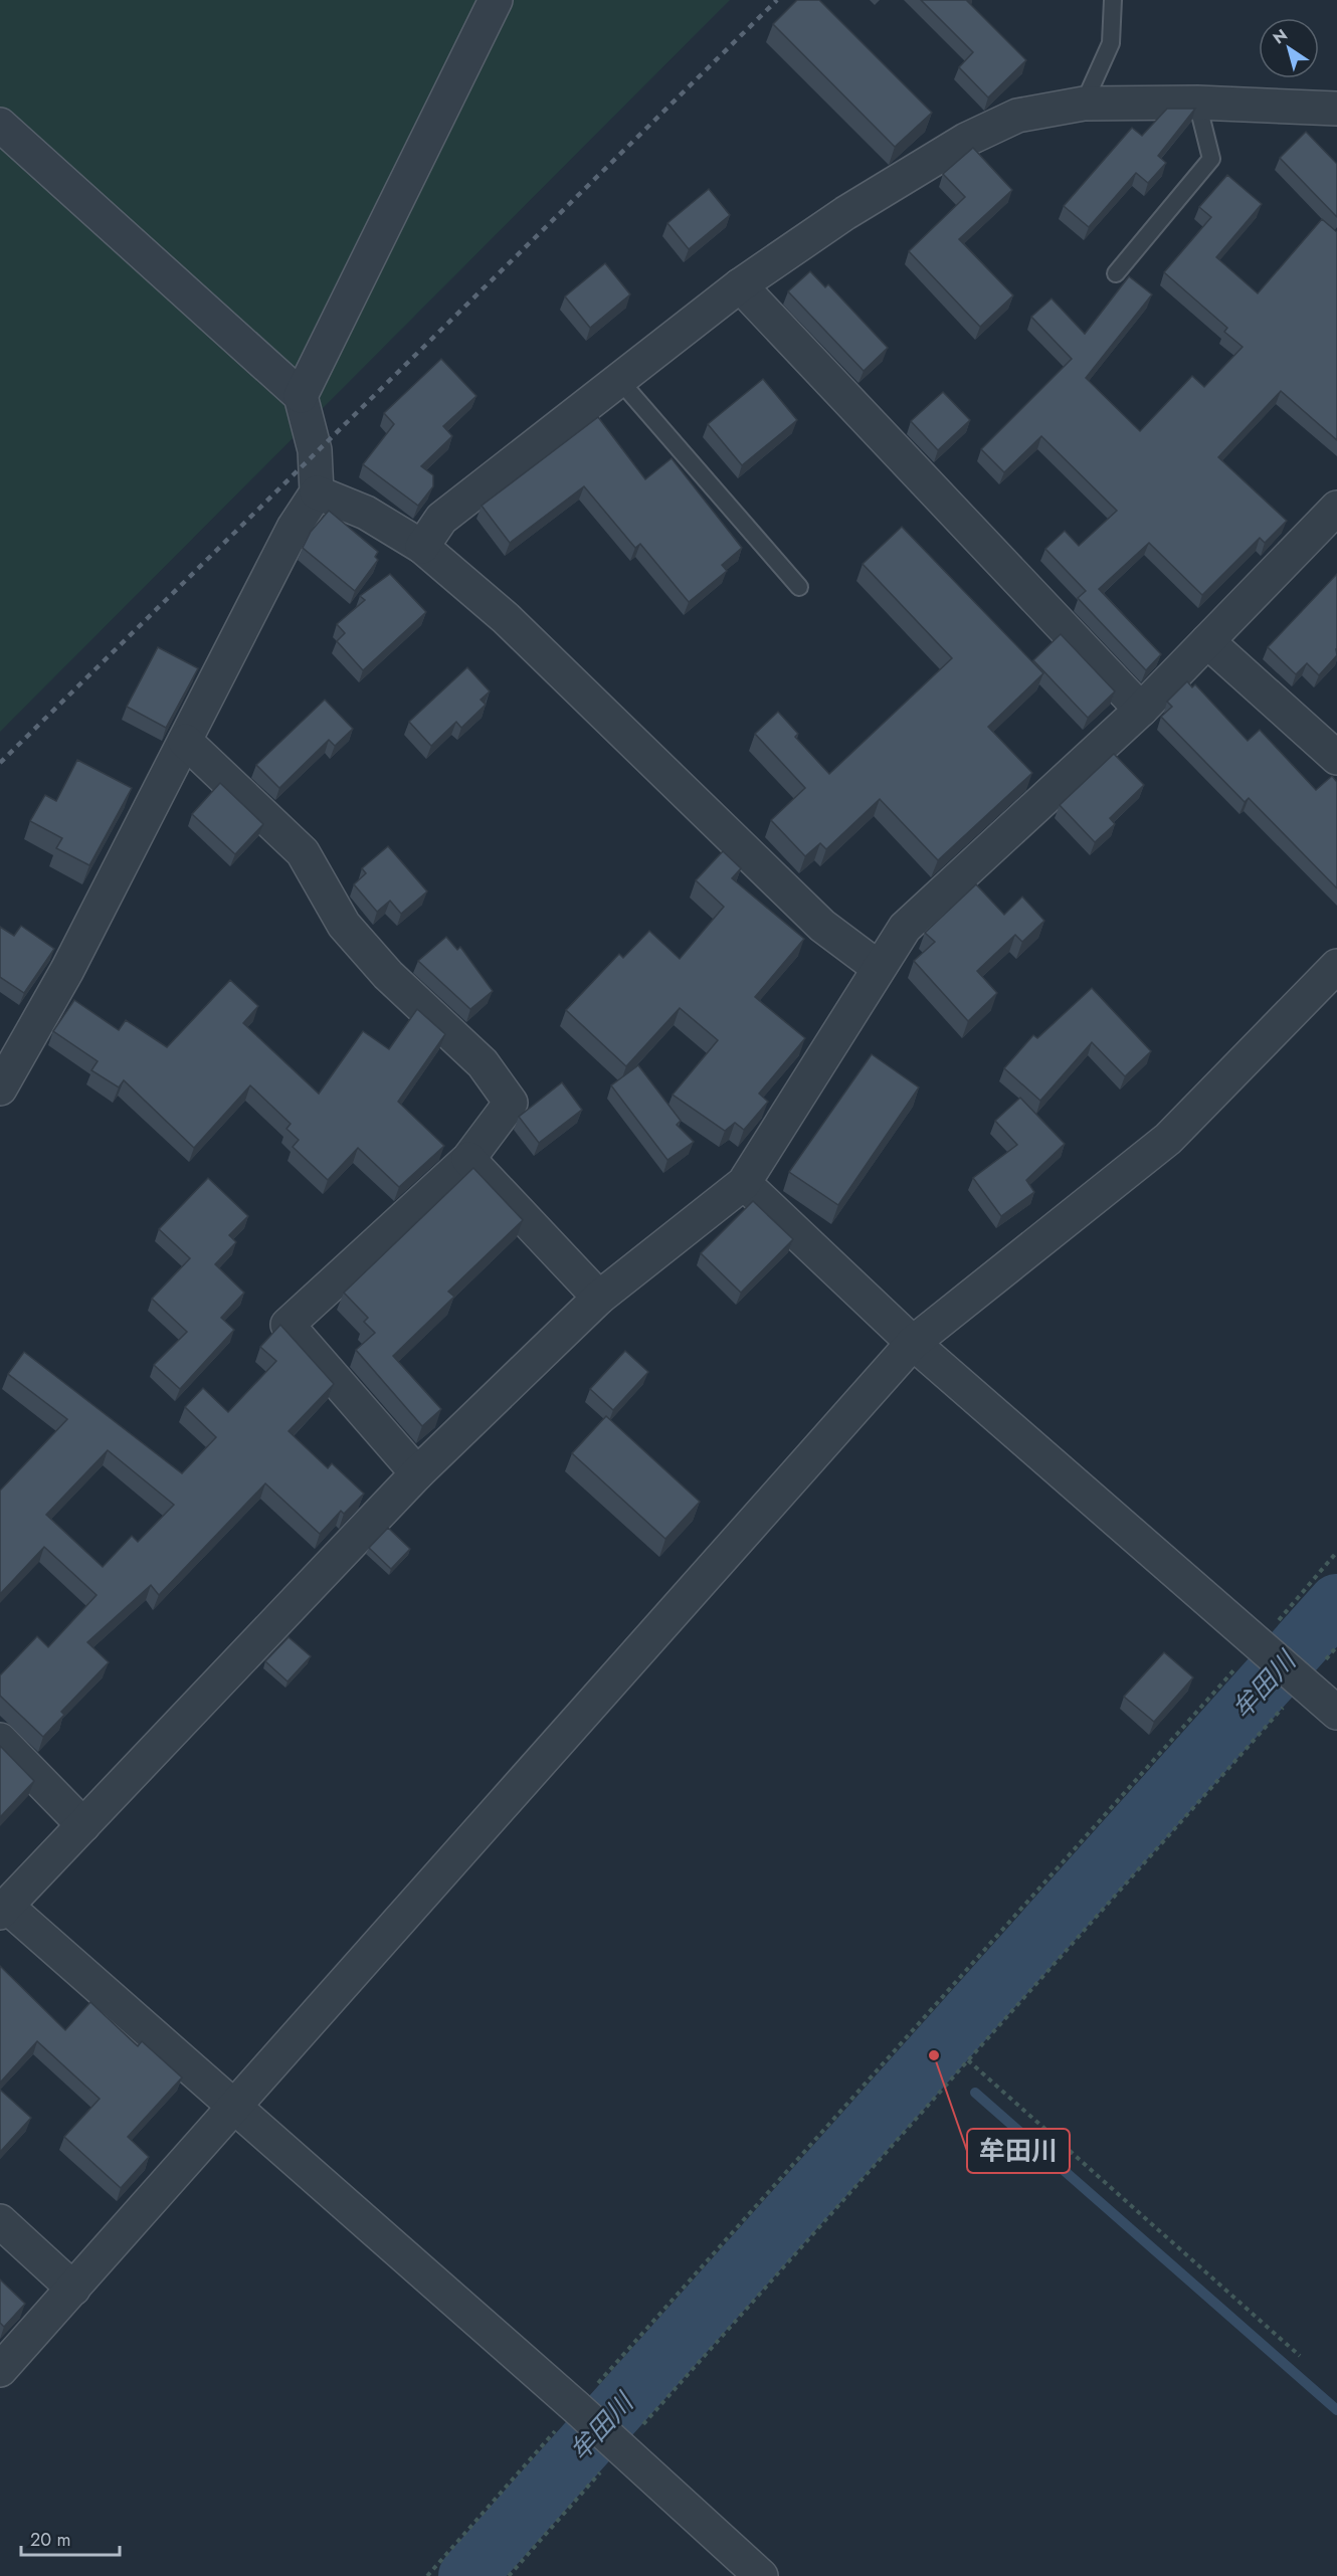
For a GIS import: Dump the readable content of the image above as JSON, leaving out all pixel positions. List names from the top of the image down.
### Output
{
  "water": ["牟田川"],
  "places": ["牟田川"],
  "scale_bar": "20 m",
  "north": "top left"
}
